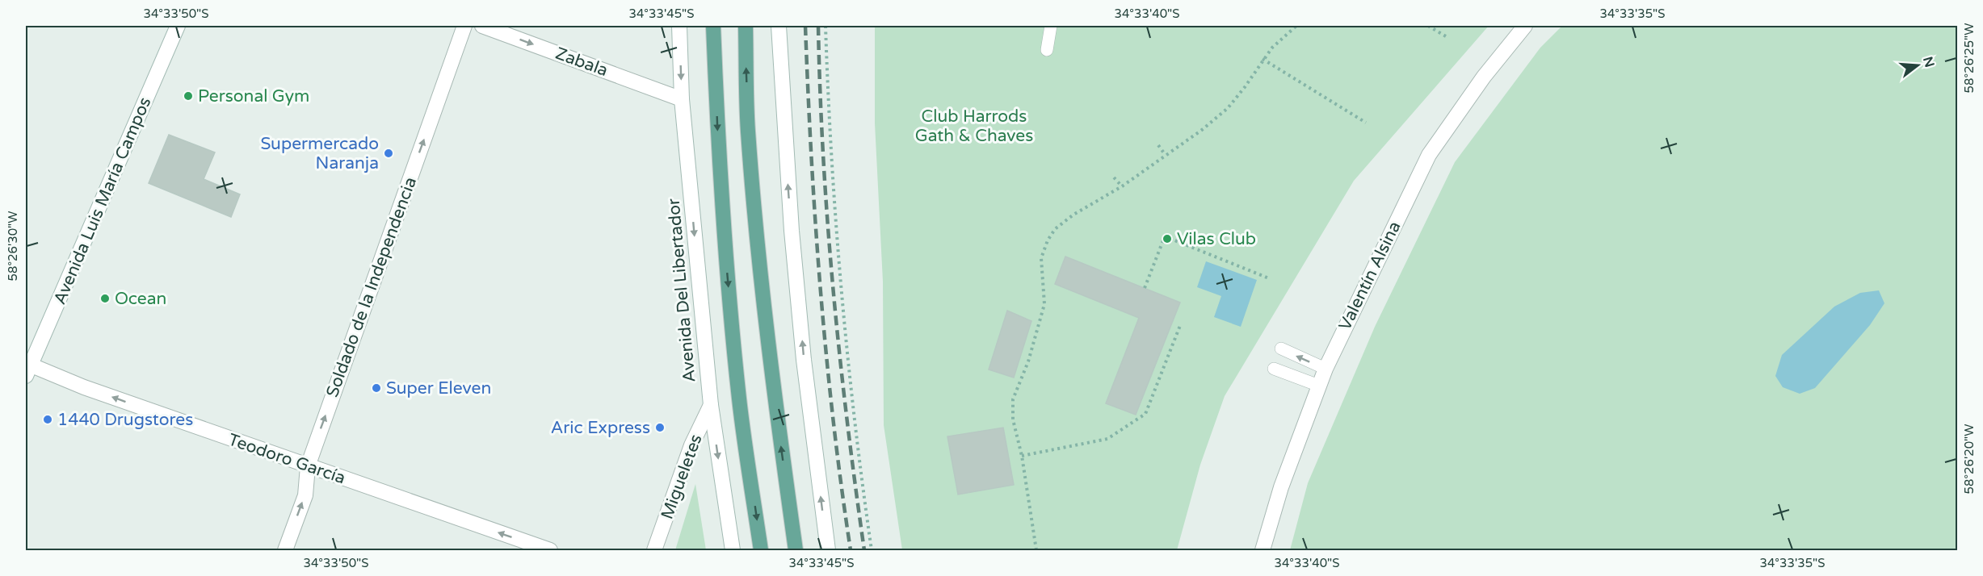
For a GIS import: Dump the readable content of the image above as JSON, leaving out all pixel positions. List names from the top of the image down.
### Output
{
  "streets": {
    "street": [
      "Zabala",
      "Avenida Luis María Campos",
      "Valentín Alsina",
      "Soldado de la Independencia",
      "Avenida Del Libertador",
      "Teodoro García",
      "Migueletes"
    ]
  },
  "crossings": [
    ["Zabala", "Avenida Del Libertador"],
    ["Avenida Luis María Campos", "Teodoro García"],
    ["Soldado de la Independencia", "Teodoro García"],
    ["Avenida Del Libertador", "Migueletes"]
  ],
  "one_way": ["Zabala", "Soldado de la Independencia", "Teodoro García"],
  "parks": ["Club Harrods Gath & Chaves"],
  "places": [
    "Personal Gym",
    "Supermercado Naranja",
    "Vilas Club",
    "Ocean",
    "Super Eleven",
    "1440 Drugstores",
    "Aric Express"
  ],
  "north": "right",
  "coordinates": [
    "34°33'50\"S",
    "34°33'45\"S",
    "34°33'40\"S",
    "34°33'35\"S",
    "58°26'25\"W",
    "58°26'30\"W",
    "58°26'20\"W"
  ]
}
